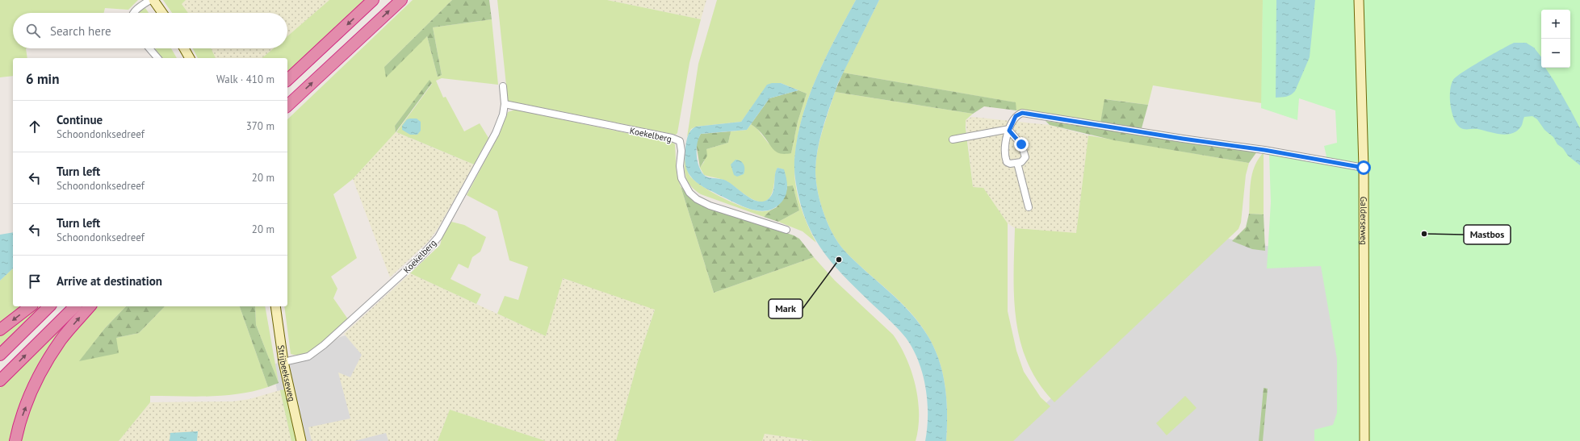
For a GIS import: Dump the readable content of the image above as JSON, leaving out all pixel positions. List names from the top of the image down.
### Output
{
  "streets": {
    "street": ["Koekelberg", "Galderseweg", "Strijbeekseweg"]
  },
  "crossings": [
    ["Koekelberg", "Strijbeekseweg"]
  ],
  "places": ["Mastbos", "Mark"],
  "page": {
    "map_buttons": ["+", "−"],
    "search": "Search here",
    "heading": ["6 min", "Walk · 410 m"],
    "list": [
      ["Continue", "Schoondonksedreef", "370 m"],
      ["Turn left", "Schoondonksedreef", "20 m"],
      ["Turn left", "Schoondonksedreef", "20 m"],
      "Arrive at destination"
    ]
  }
}
